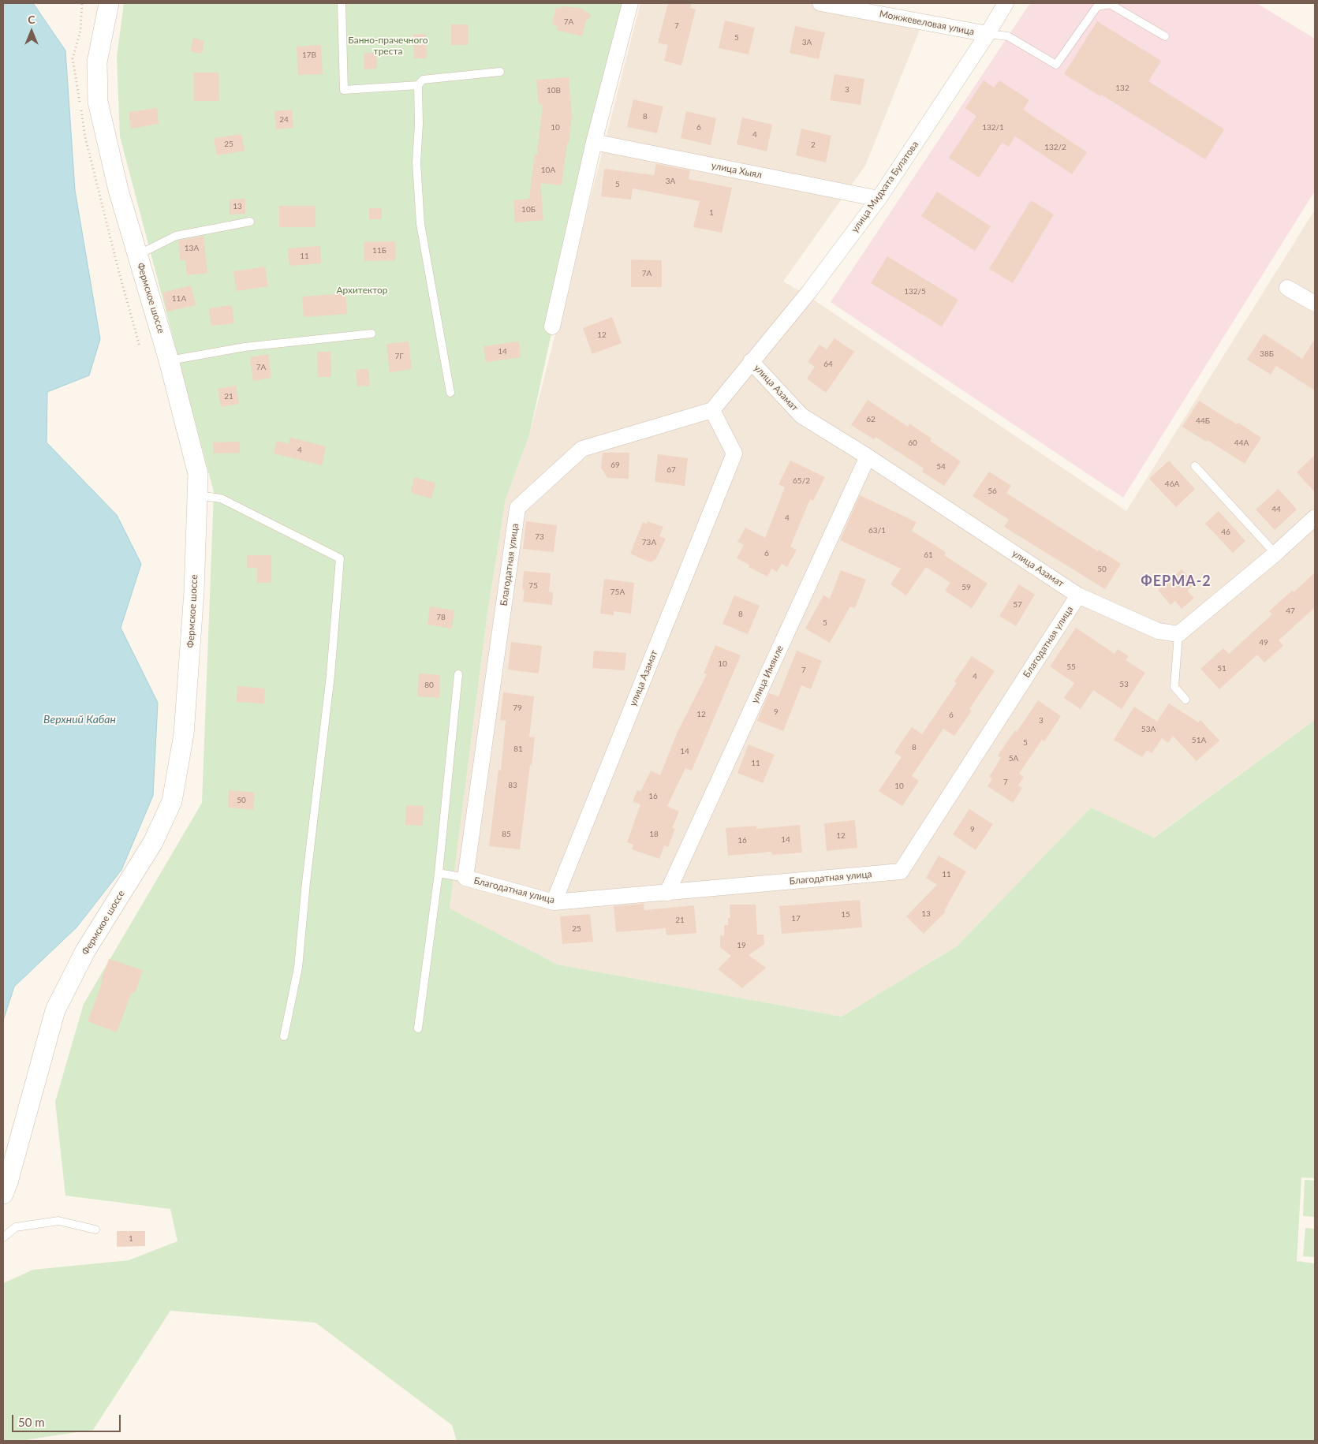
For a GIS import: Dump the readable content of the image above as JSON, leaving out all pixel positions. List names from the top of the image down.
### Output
{
  "streets": {
    "street": [
      "Можжевеловая улица",
      "улица Хыял",
      "улица Мидхата Булатова",
      "Фермское шоссе",
      "улица Азамат",
      "Благодатная улица",
      "улица Имянле"
    ]
  },
  "crossings": [
    ["Можжевеловая улица", "улица Мидхата Булатова"],
    ["улица Хыял", "улица Мидхата Булатова"],
    ["улица Мидхата Булатова", "улица Азамат"],
    ["улица Азамат", "Благодатная улица"],
    ["улица Азамат", "улица Имянле"],
    ["Благодатная улица", "улица Имянле"]
  ],
  "districts": ["ФЕРМА-2"],
  "water": ["Верхний Кабан"],
  "parks": ["Банно-прачечного треста", "Архитектор"],
  "house_numbers": [
    "7А",
    "7",
    "5",
    "3А",
    "17В",
    "132",
    "3",
    "10В",
    "8",
    "24",
    "10",
    "6",
    "132/1",
    "4",
    "25",
    "2",
    "132/2",
    "10А",
    "3А",
    "5",
    "13",
    "10Б",
    "1",
    "13А",
    "11Б",
    "11",
    "7А",
    "132/5",
    "11А",
    "12",
    "14",
    "38Б",
    "7Г",
    "64",
    "7А",
    "21",
    "62",
    "44Б",
    "60",
    "44А",
    "4",
    "69",
    "54",
    "67",
    "65/2",
    "46А",
    "56",
    "44",
    "4",
    "63/1",
    "46",
    "73",
    "73А",
    "6",
    "61",
    "50",
    "75",
    "59",
    "75А",
    "57",
    "47",
    "8",
    "78",
    "5",
    "49",
    "10",
    "55",
    "51",
    "7",
    "4",
    "53",
    "80",
    "79",
    "9",
    "12",
    "6",
    "3",
    "53А",
    "51А",
    "5",
    "8",
    "81",
    "14",
    "5А",
    "11",
    "7",
    "83",
    "10",
    "16",
    "50",
    "9",
    "85",
    "18",
    "12",
    "14",
    "16",
    "11",
    "13",
    "15",
    "17",
    "21",
    "25",
    "19",
    "1"
  ],
  "scale_bar": "50 m",
  "north": "top"
}
